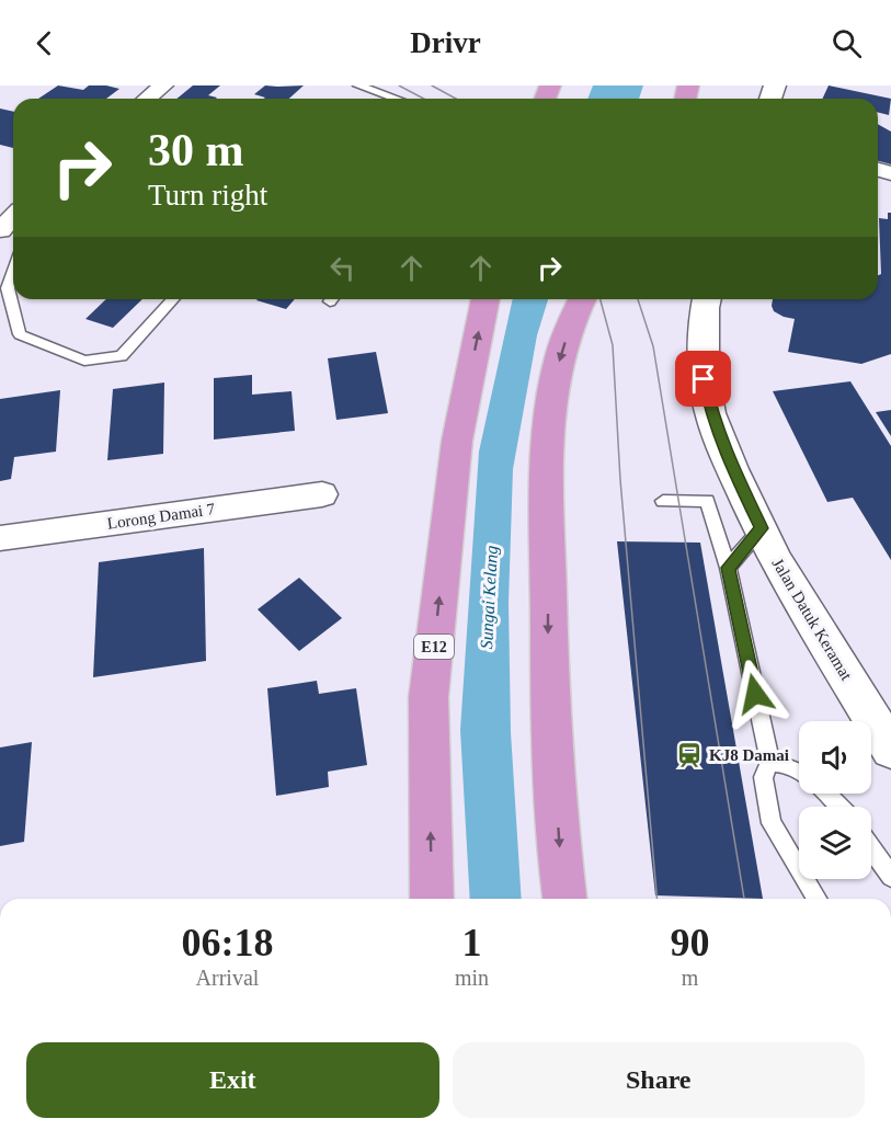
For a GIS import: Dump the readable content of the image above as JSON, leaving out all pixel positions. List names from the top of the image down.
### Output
{
  "streets": {
    "highway": ["E12"],
    "street": ["Lorong Damai 7", "Jalan Datuk Keramat"]
  },
  "water": ["Sungai Kelang"],
  "places": {
    "station": ["KJ8 Damai"]
  },
  "page": {
    "header": "Drivr",
    "turn": ["30 m", "Turn right"],
    "eta": [
      "06:18",
      "Arrival",
      "1",
      "min",
      "90",
      "m"
    ],
    "buttons": ["Exit", "Share"]
  }
}
